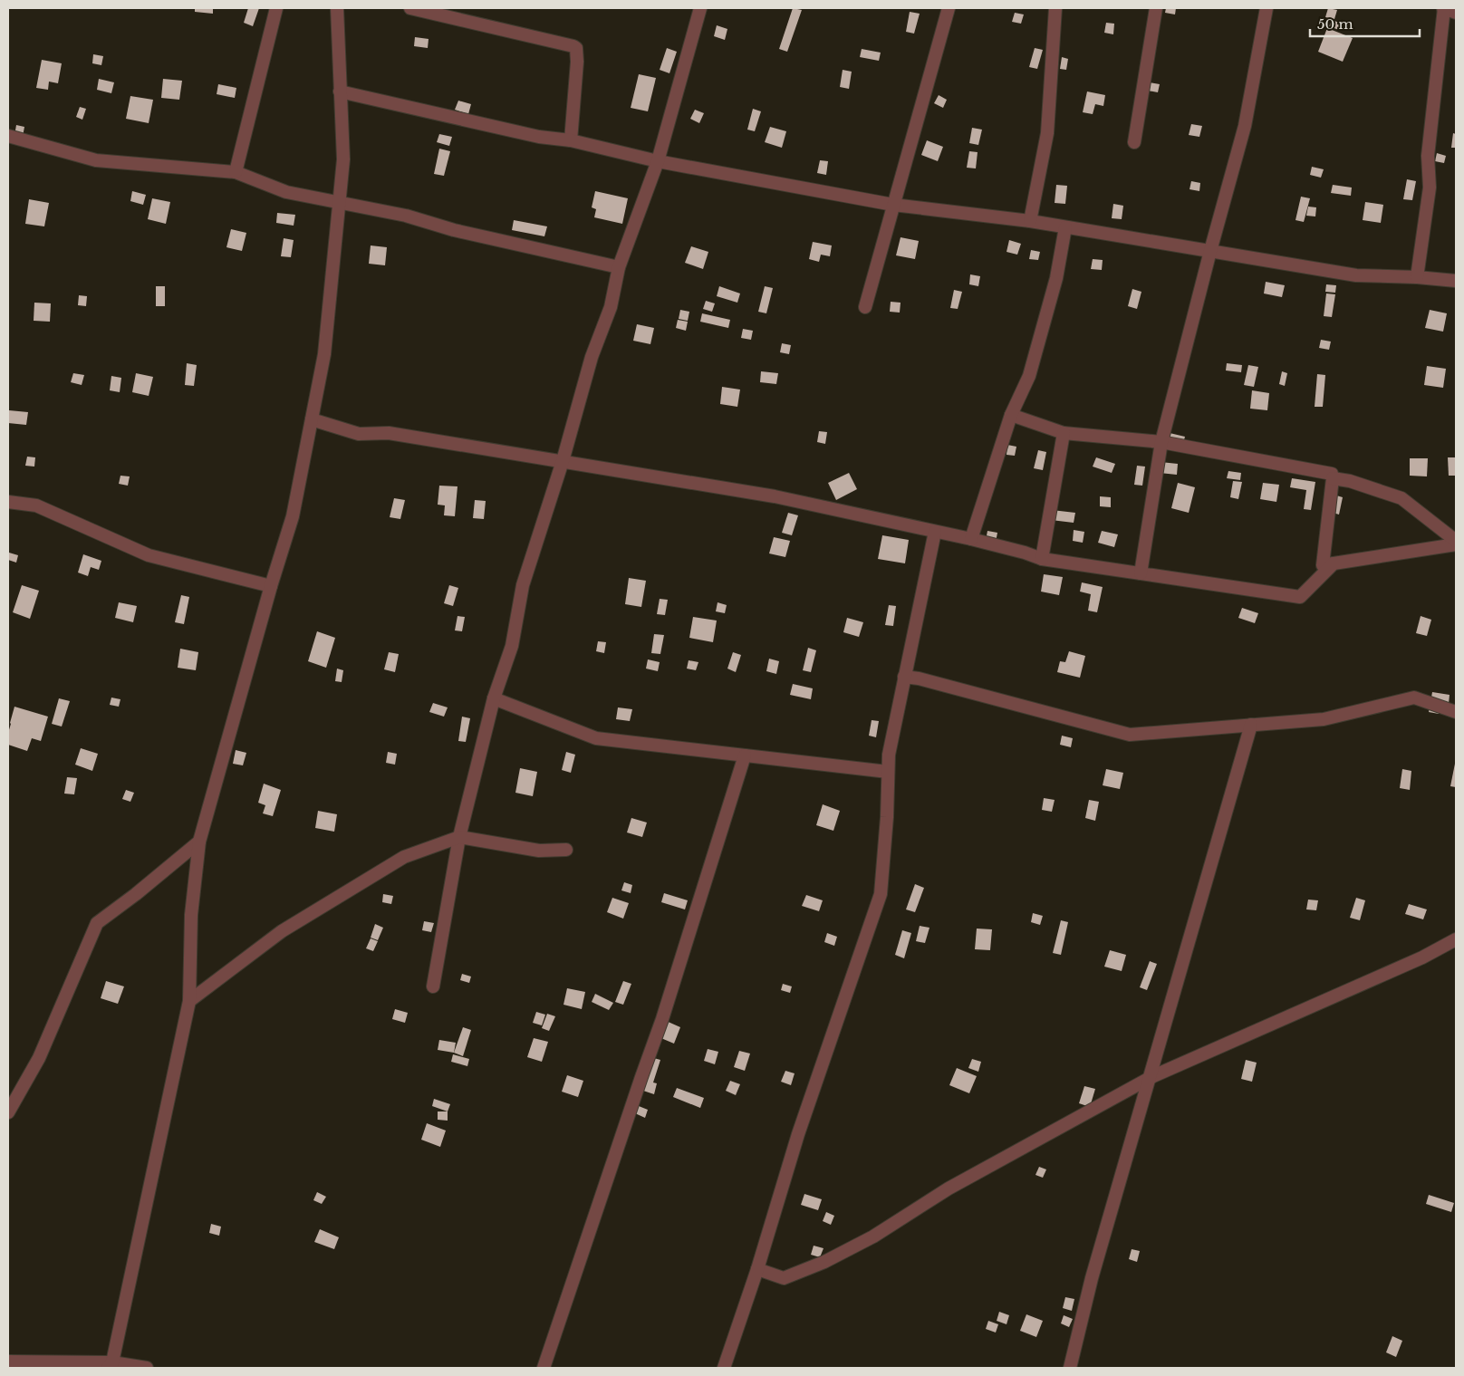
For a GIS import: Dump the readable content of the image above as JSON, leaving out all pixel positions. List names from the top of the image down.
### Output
{
  "scale_bar": "50 m"
}
